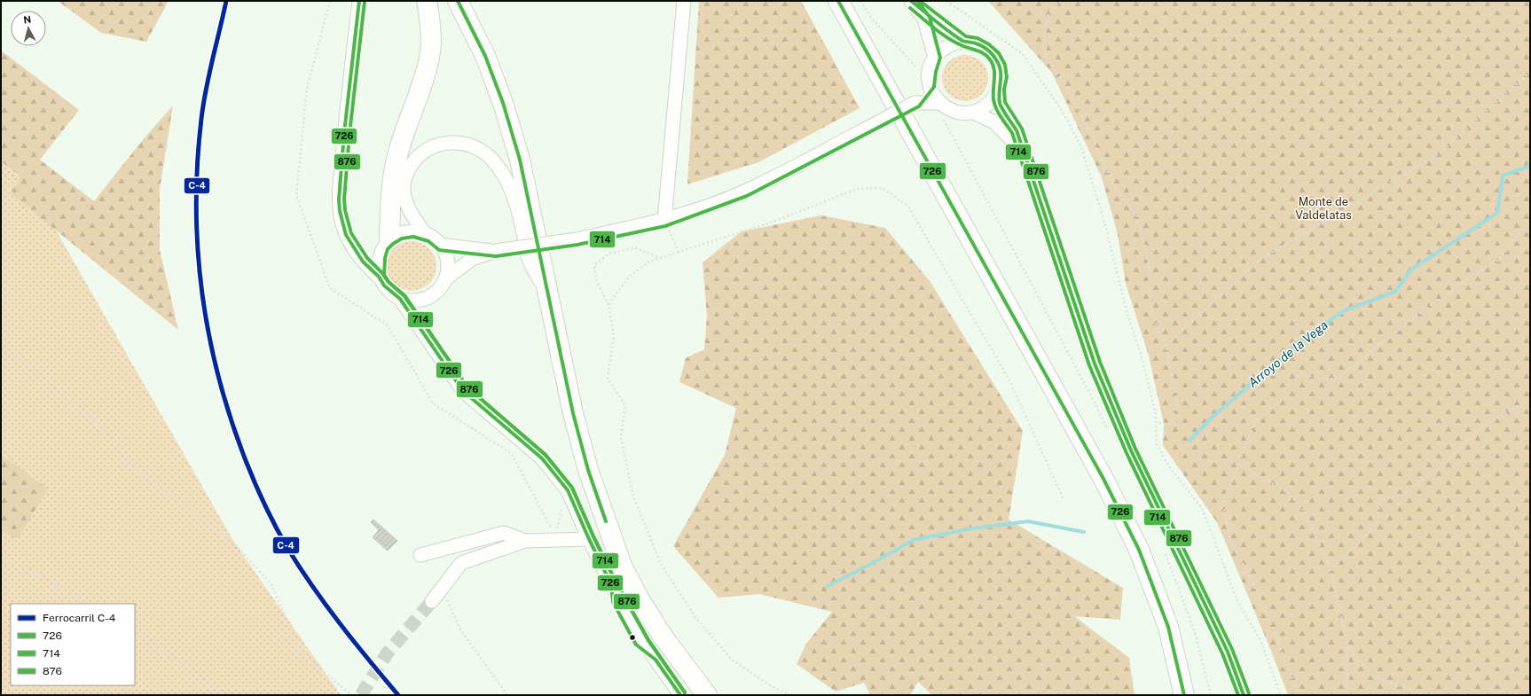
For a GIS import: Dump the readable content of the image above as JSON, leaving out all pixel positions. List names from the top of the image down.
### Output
{
  "water": ["Arroyo de la Vega"],
  "parks": ["Monte de Valdelatas"],
  "lines": [
    "rail line C-4",
    "transit line 726",
    "transit line 714",
    "transit line 876"
  ],
  "legend": [
    "Ferrocarril C-4",
    "726",
    "714",
    "876"
  ],
  "north": "top"
}
